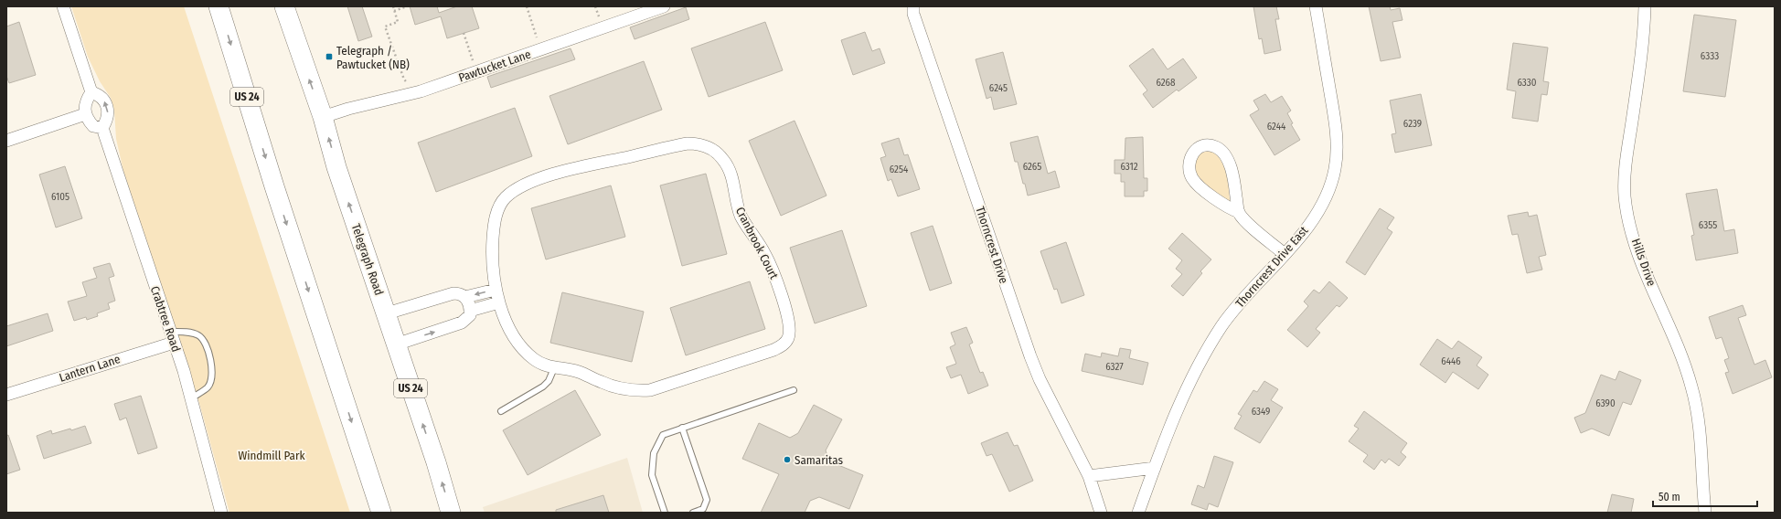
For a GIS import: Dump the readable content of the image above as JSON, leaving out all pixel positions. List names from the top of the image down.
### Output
{
  "streets": {
    "highway": ["US 24", "Telegraph Road"],
    "street": [
      "Pawtucket Lane",
      "Cranbrook Court",
      "Thorncrest Drive",
      "Hills Drive",
      "Thorncrest Drive East",
      "Crabtree Road",
      "Lantern Lane"
    ]
  },
  "crossings": [
    ["Pawtucket Lane", "Telegraph Road"],
    ["Crabtree Road", "Lantern Lane"]
  ],
  "parks": ["Windmill Park"],
  "places": {
    "transit": ["Telegraph / Pawtucket (NB)"],
    "other": ["Samaritas"]
  },
  "house_numbers": [
    "6333",
    "6268",
    "6330",
    "6245",
    "6239",
    "6244",
    "6265",
    "6312",
    "6254",
    "6105",
    "6355",
    "6446",
    "6327",
    "6390",
    "6349"
  ],
  "scale_bar": "50 m"
}
